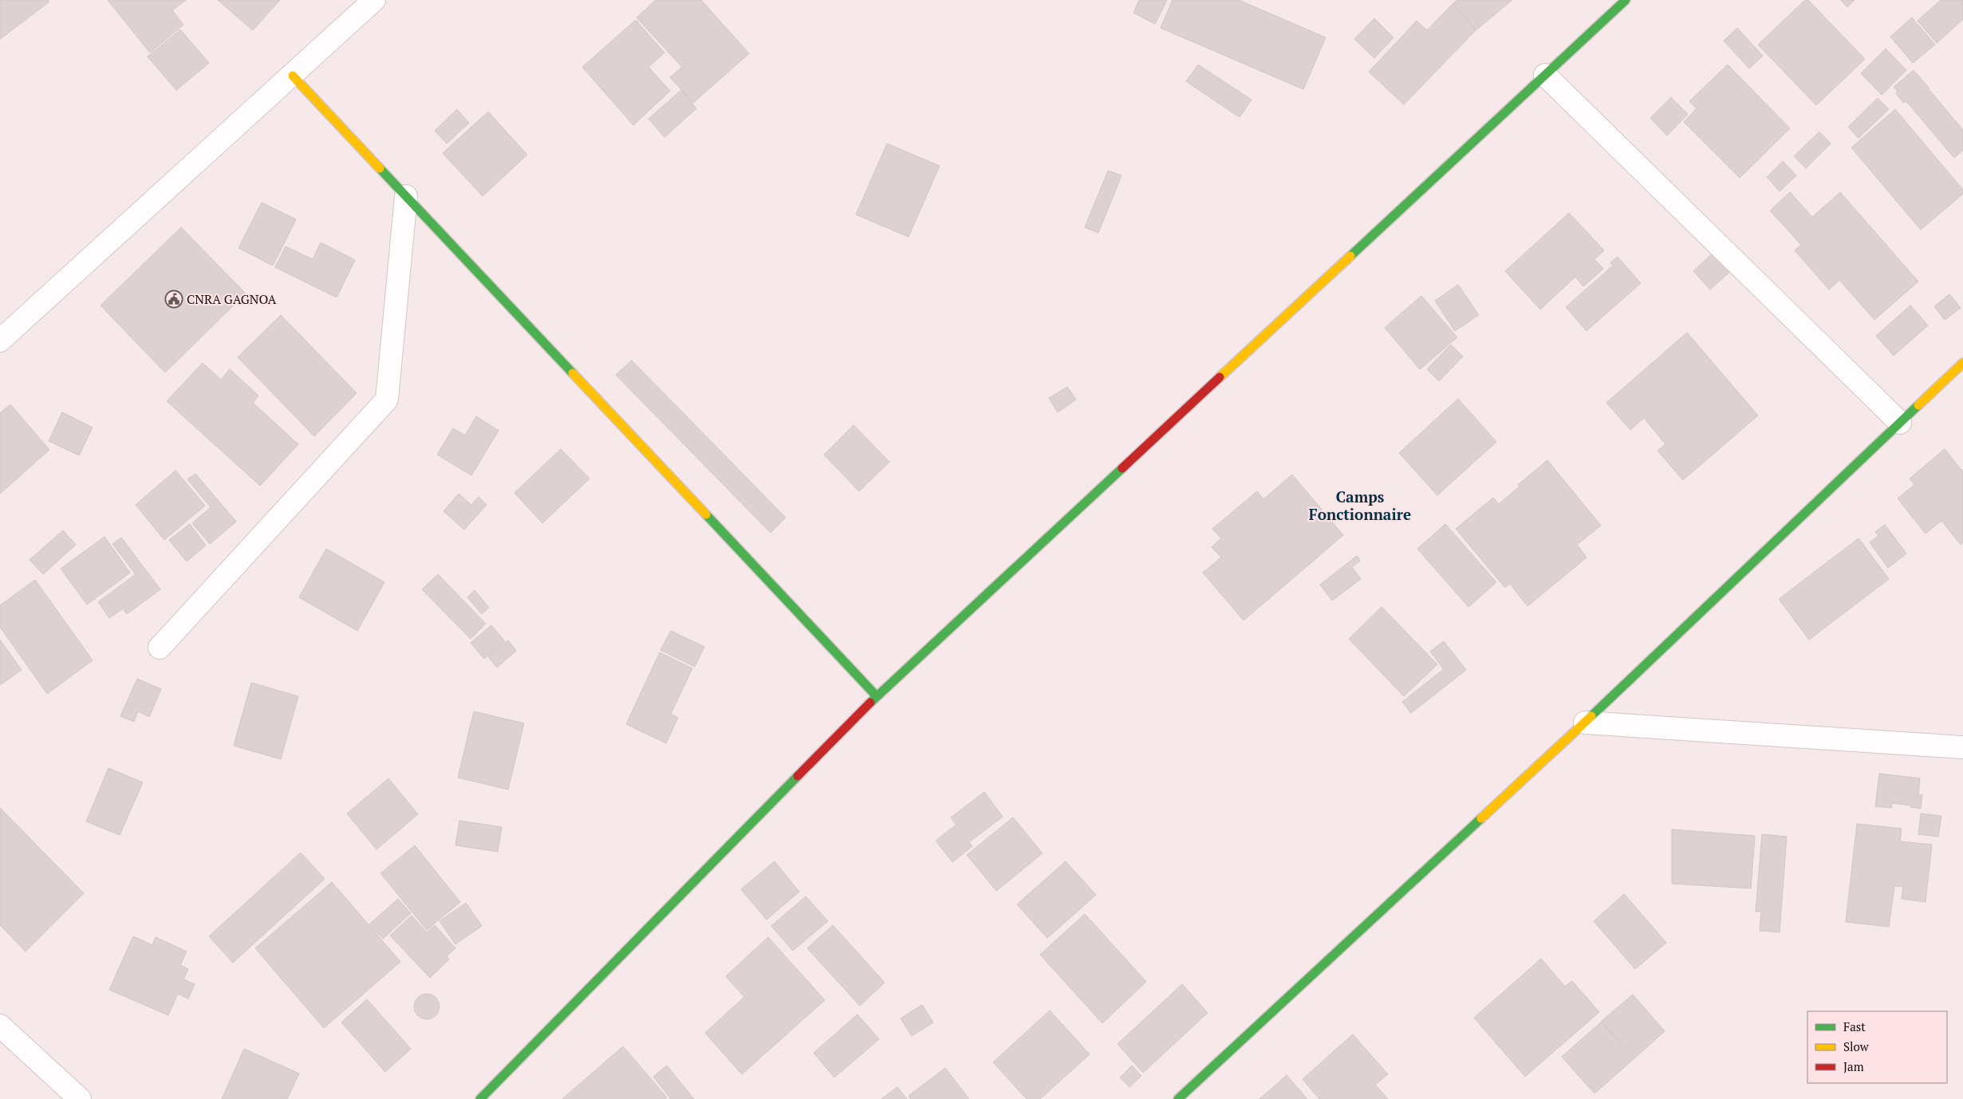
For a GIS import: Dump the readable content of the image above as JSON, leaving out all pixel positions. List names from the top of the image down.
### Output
{
  "districts": ["Camps Fonctionnaire"],
  "places": {
    "public building": ["CNRA GAGNOA"]
  },
  "legend": ["Fast", "Slow", "Jam"]
}
